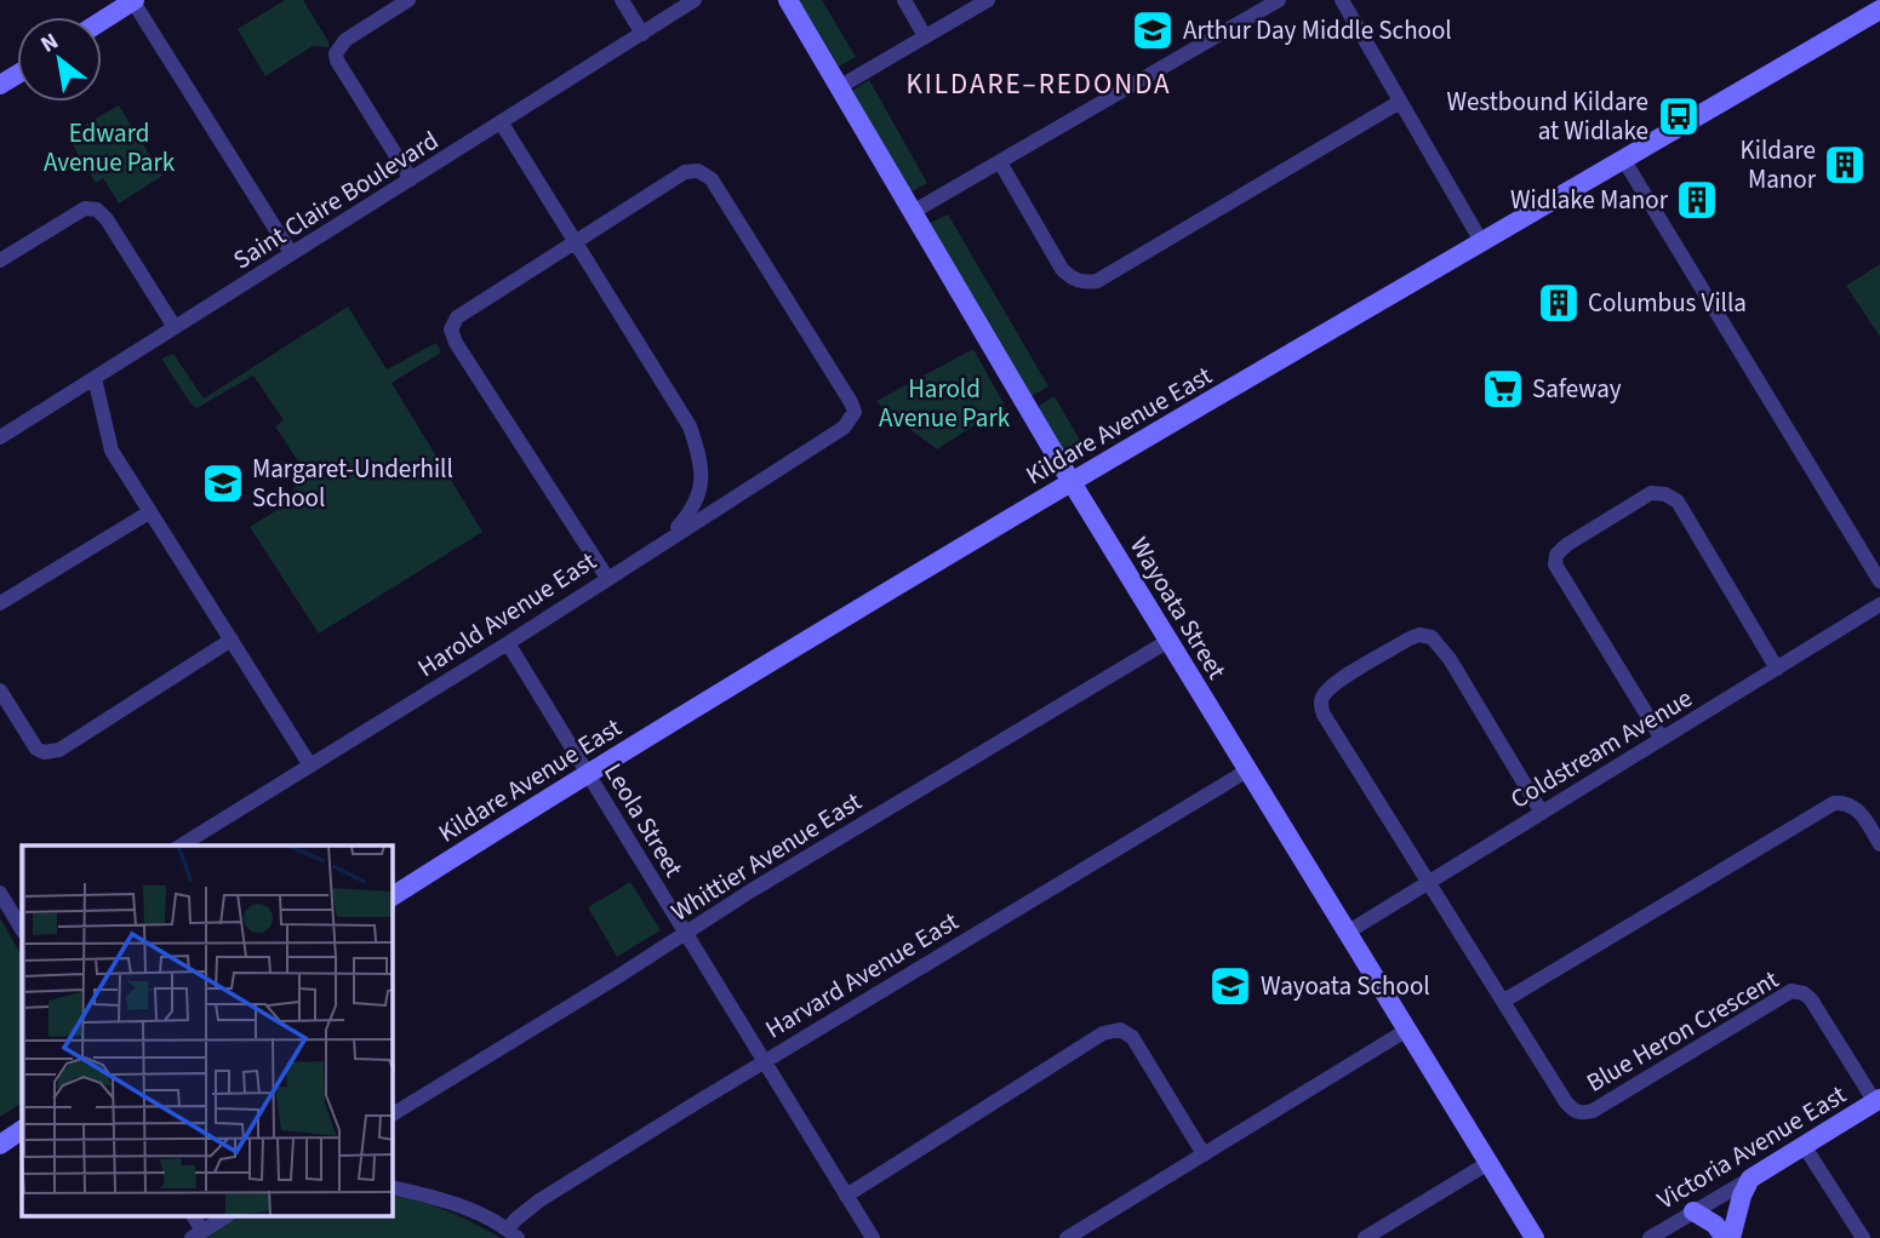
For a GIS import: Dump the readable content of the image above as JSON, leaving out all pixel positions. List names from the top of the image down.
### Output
{
  "streets": {
    "street": [
      "Saint Claire Boulevard",
      "Kildare Avenue East",
      "Wayoata Street",
      "Harold Avenue East",
      "Coldstream Avenue",
      "Leola Street",
      "Whittier Avenue East",
      "Harvard Avenue East",
      "Blue Heron Crescent",
      "Victoria Avenue East"
    ]
  },
  "crossings": [
    ["Kildare Avenue East", "Wayoata Street"],
    ["Kildare Avenue East", "Leola Street"],
    ["Wayoata Street", "Coldstream Avenue"],
    ["Wayoata Street", "Whittier Avenue East"],
    ["Wayoata Street", "Harvard Avenue East"],
    ["Harold Avenue East", "Leola Street"],
    ["Coldstream Avenue", "Blue Heron Crescent"],
    ["Leola Street", "Whittier Avenue East"],
    ["Leola Street", "Harvard Avenue East"],
    ["Blue Heron Crescent", "Victoria Avenue East"]
  ],
  "districts": ["KILDARE–REDONDA"],
  "parks": ["Edward Avenue Park", "Harold Avenue Park"],
  "places": {
    "school or university": ["Arthur Day Middle School", "Margaret-Underhill School", "Wayoata School"],
    "bus stop": ["Westbound Kildare at Widlake"],
    "building": ["Kildare Manor", "Widlake Manor", "Columbus Villa"],
    "supermarket": ["Safeway"]
  },
  "north": "top left"
}
